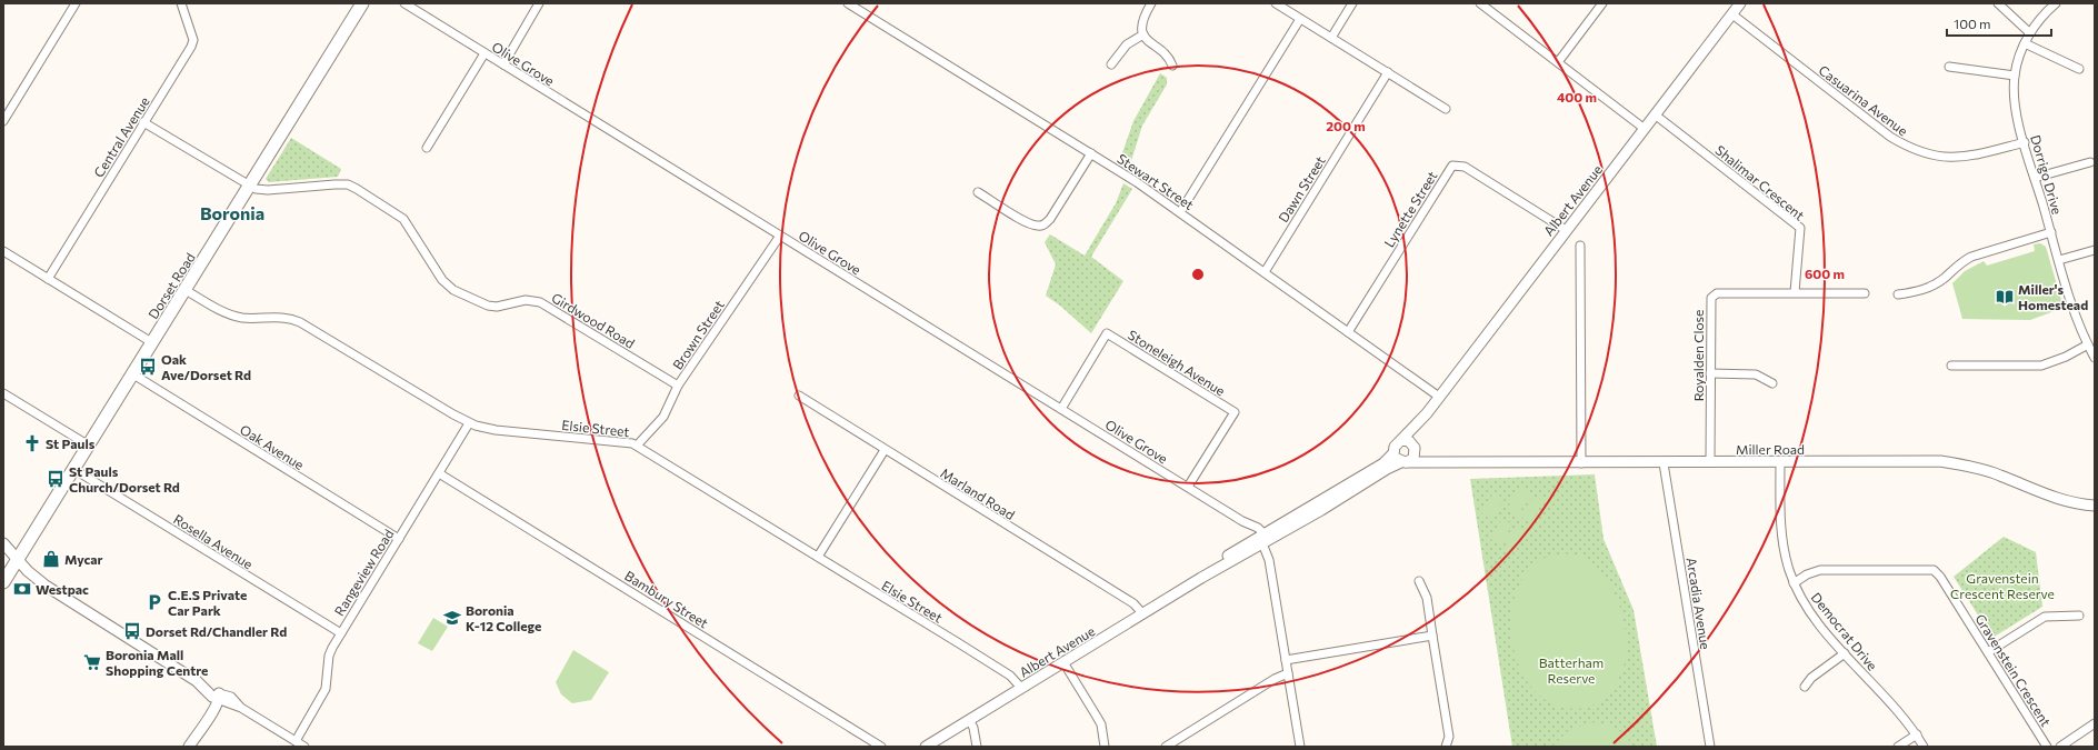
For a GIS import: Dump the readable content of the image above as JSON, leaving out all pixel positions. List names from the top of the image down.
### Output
{
  "streets": {
    "main road": ["Albert Avenue", "Dorset Road", "Miller Road"],
    "street": [
      "Olive Grove",
      "Casuarina Avenue",
      "Central Avenue",
      "Dorrigo Drive",
      "Stewart Street",
      "Shalimar Crescent",
      "Dawn Street",
      "Lynette Street",
      "Girdwood Road",
      "Brown Street",
      "Royalden Close",
      "Stoneleigh Avenue",
      "Elsie Street",
      "Oak Avenue",
      "Marland Road",
      "Rosella Avenue",
      "Rangeview Road",
      "Bambury Street",
      "Arcadia Avenue",
      "Democrat Drive",
      "Gravenstein Crescent"
    ]
  },
  "crossings": [
    ["Olive Grove", "Albert Avenue"],
    ["Olive Grove", "Brown Street"],
    ["Olive Grove", "Stoneleigh Avenue"],
    ["Casuarina Avenue", "Dorrigo Drive"],
    ["Casuarina Avenue", "Albert Avenue"],
    ["Stewart Street", "Dawn Street"],
    ["Stewart Street", "Albert Avenue"],
    ["Stewart Street", "Lynette Street"],
    ["Shalimar Crescent", "Albert Avenue"],
    ["Shalimar Crescent", "Royalden Close"],
    ["Albert Avenue", "Lynette Street"],
    ["Albert Avenue", "Elsie Street"],
    ["Albert Avenue", "Miller Road"],
    ["Albert Avenue", "Marland Road"],
    ["Dorset Road", "Girdwood Road"],
    ["Dorset Road", "Elsie Street"],
    ["Dorset Road", "Oak Avenue"],
    ["Dorset Road", "Rosella Avenue"],
    ["Girdwood Road", "Brown Street"],
    ["Brown Street", "Elsie Street"],
    ["Royalden Close", "Miller Road"],
    ["Elsie Street", "Rangeview Road"],
    ["Oak Avenue", "Rangeview Road"],
    ["Miller Road", "Arcadia Avenue"],
    ["Miller Road", "Democrat Drive"],
    ["Rosella Avenue", "Rangeview Road"],
    ["Rangeview Road", "Bambury Street"],
    ["Democrat Drive", "Gravenstein Crescent"]
  ],
  "districts": ["Boronia"],
  "parks": ["Gravenstein Crescent Reserve", "Batterham Reserve"],
  "places": {
    "library": ["Miller's Homestead"],
    "bus stop": ["Oak Ave/Dorset Rd", "St Pauls Church/Dorset Rd", "Dorset Rd/Chandler Rd"],
    "church": ["St Pauls"],
    "shop": ["Mycar"],
    "bank": ["Westpac"],
    "parking": ["C.E.S Private Car Park"],
    "school or university": ["Boronia K-12 College"],
    "supermarket": ["Boronia Mall Shopping Centre"]
  },
  "scale_bar": "100 m",
  "rings": ["400 m", "200 m", "600 m"]
}
